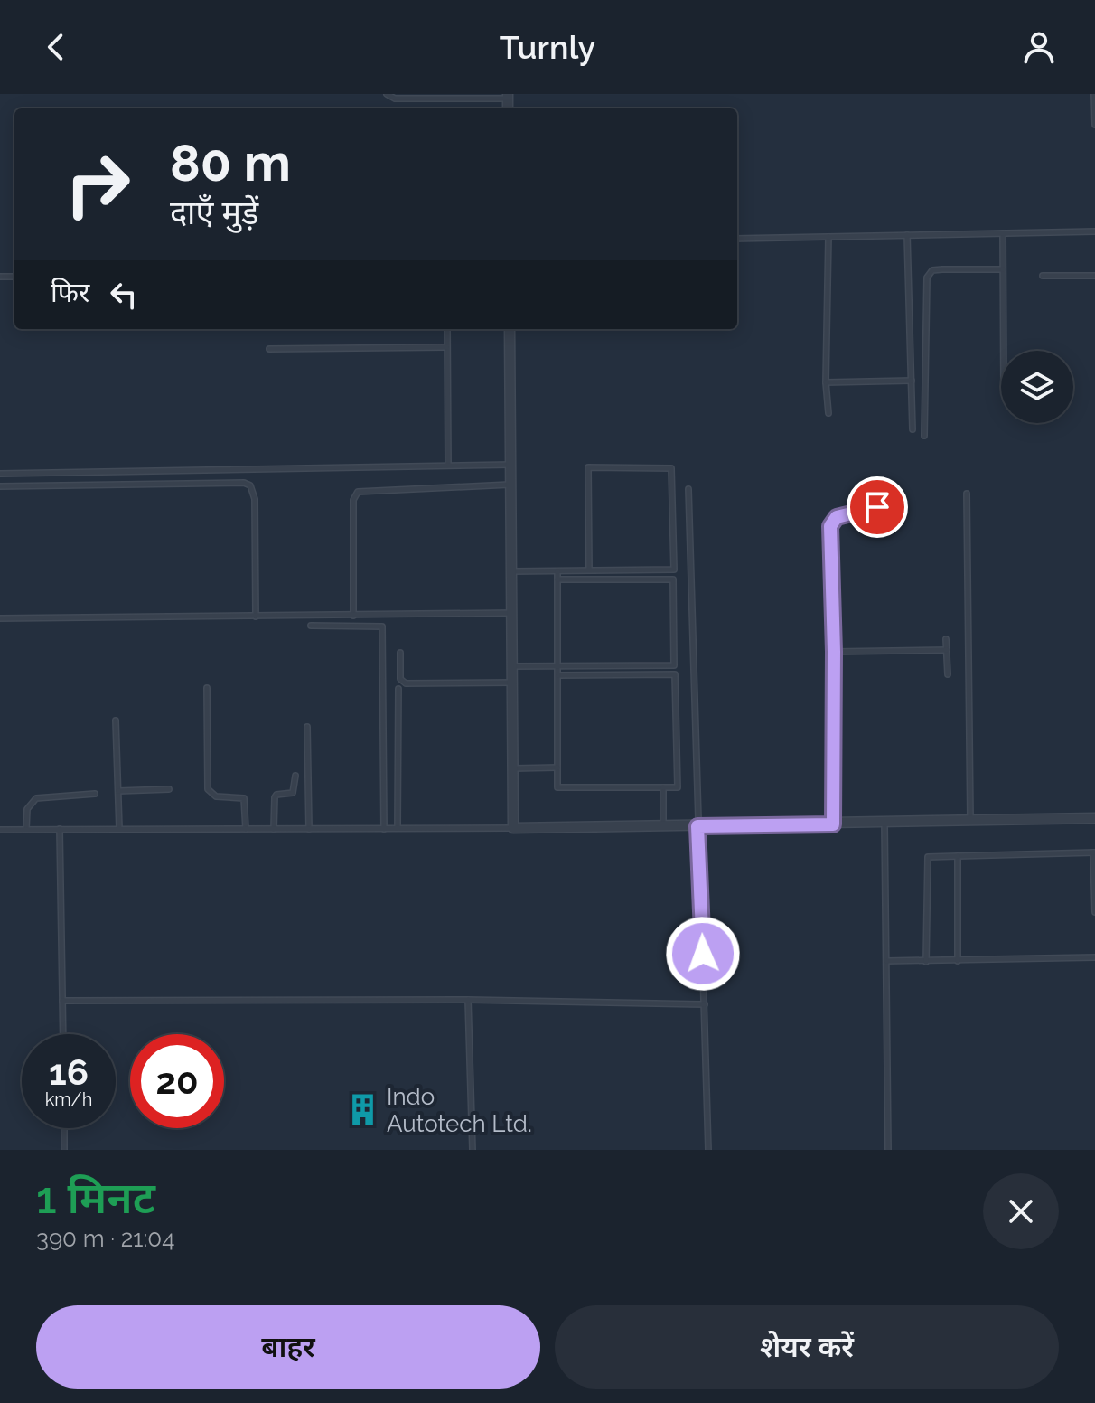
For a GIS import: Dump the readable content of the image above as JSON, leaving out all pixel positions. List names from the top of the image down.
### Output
{
  "places": {
    "building": ["Indo Autotech Ltd."]
  },
  "page": {
    "header": "Turnly",
    "turn": ["80 m", "दाएँ मुड़ें"],
    "then": "फिर",
    "speed": "16 km/h",
    "limit": "20",
    "heading": ["1 मिनट", "390 m · 21:04"],
    "buttons": ["बाहर", "शेयर करें"]
  }
}
